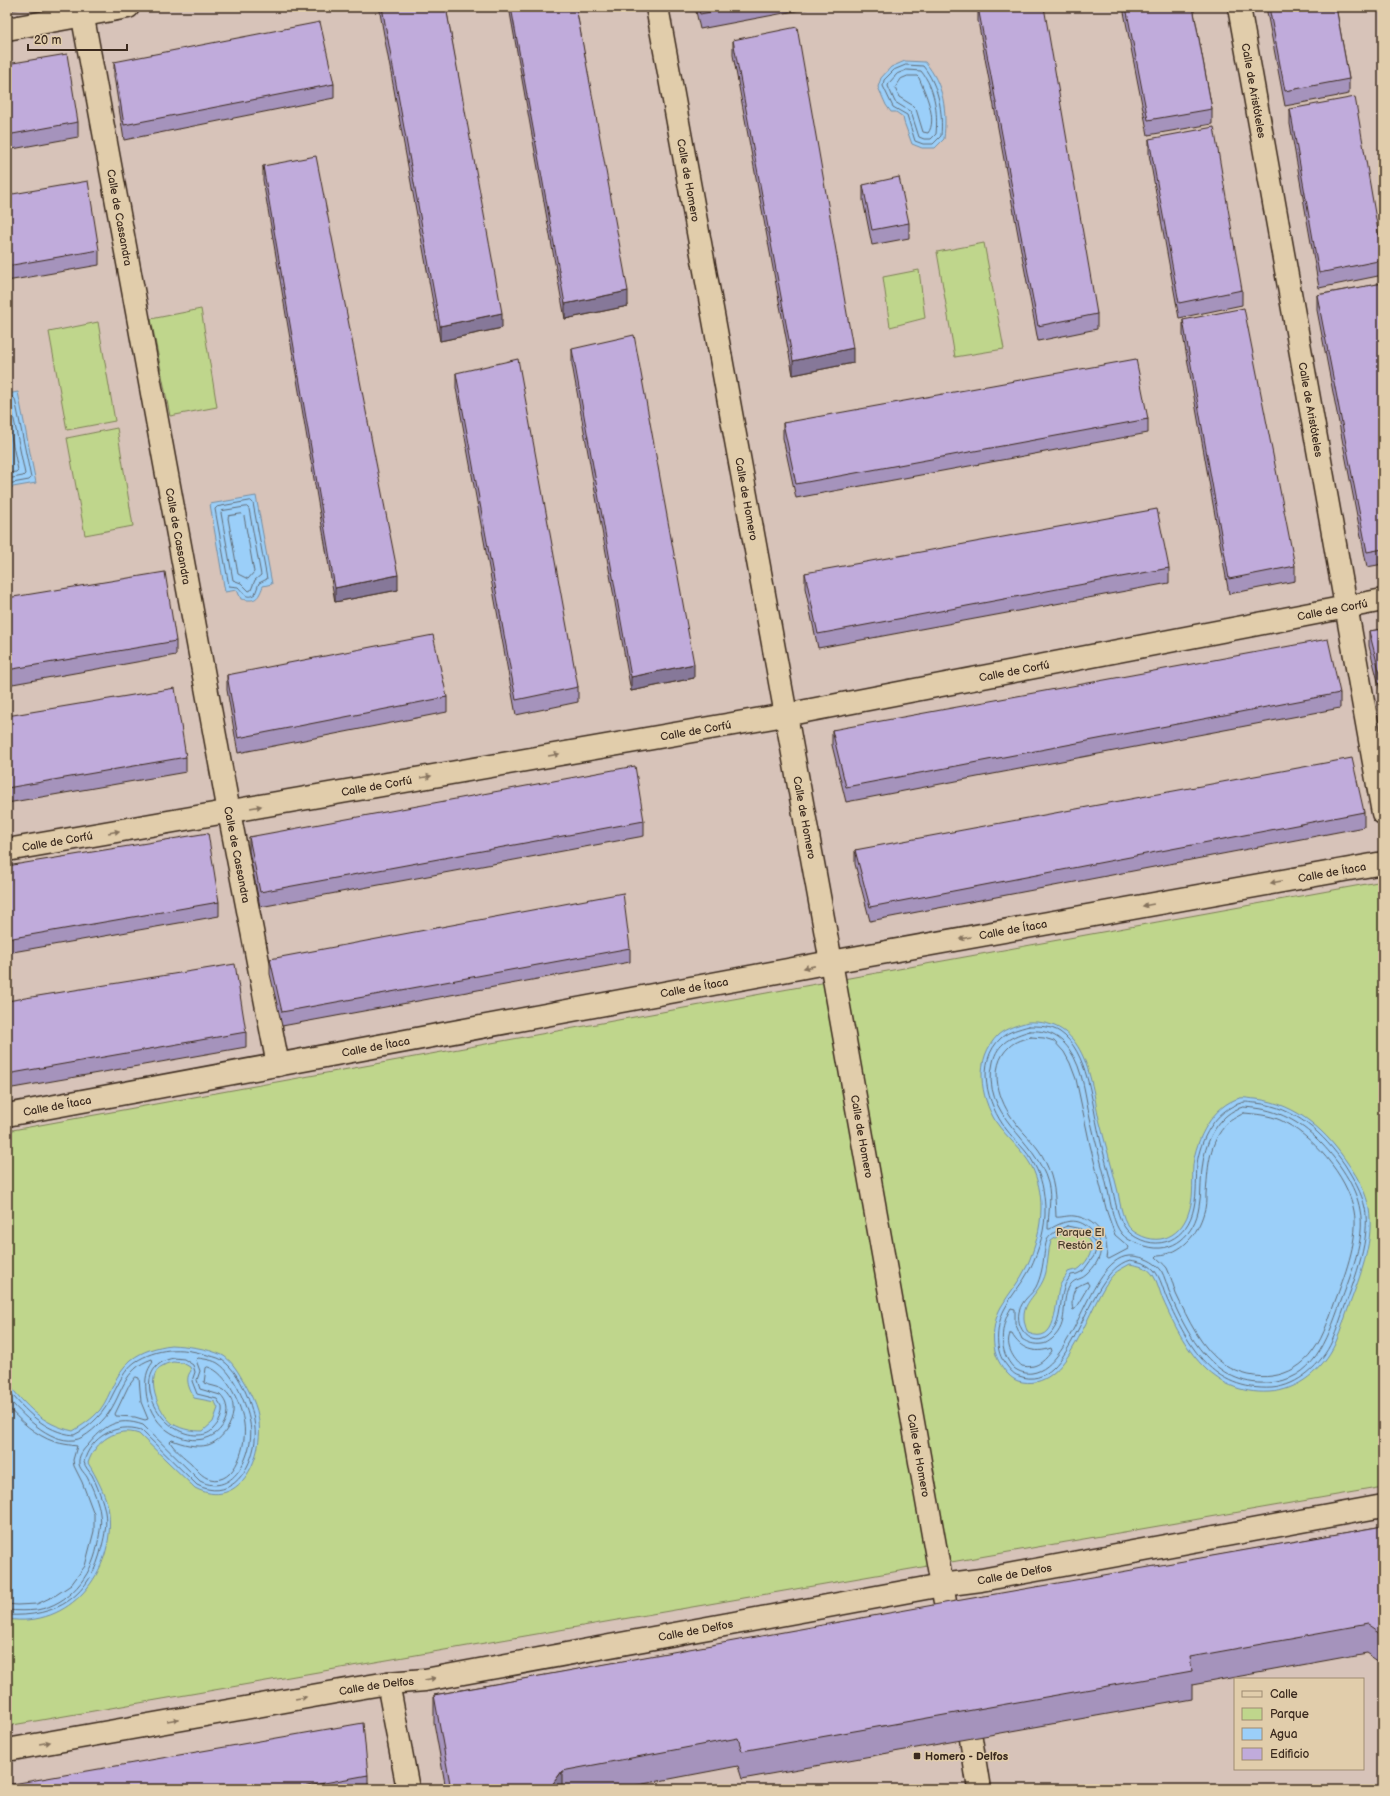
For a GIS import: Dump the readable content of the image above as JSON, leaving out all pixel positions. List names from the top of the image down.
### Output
{
  "streets": {
    "street": [
      "Calle de Aristóteles",
      "Calle de Homero",
      "Calle de Cassandra",
      "Calle de Corfú",
      "Calle de Ítaca",
      "Calle de Delfos"
    ]
  },
  "crossings": [
    ["Calle de Aristóteles", "Calle de Corfú"],
    ["Calle de Homero", "Calle de Corfú"],
    ["Calle de Homero", "Calle de Ítaca"],
    ["Calle de Homero", "Calle de Delfos"],
    ["Calle de Cassandra", "Calle de Corfú"],
    ["Calle de Cassandra", "Calle de Ítaca"]
  ],
  "one_way": ["Calle de Corfú", "Calle de Ítaca", "Calle de Delfos"],
  "parks": ["Parque El Restón 2"],
  "places": {
    "transit": ["Homero - Delfos"]
  },
  "legend": [
    "Calle",
    "Parque",
    "Agua",
    "Edificio"
  ],
  "scale_bar": "20 m"
}
